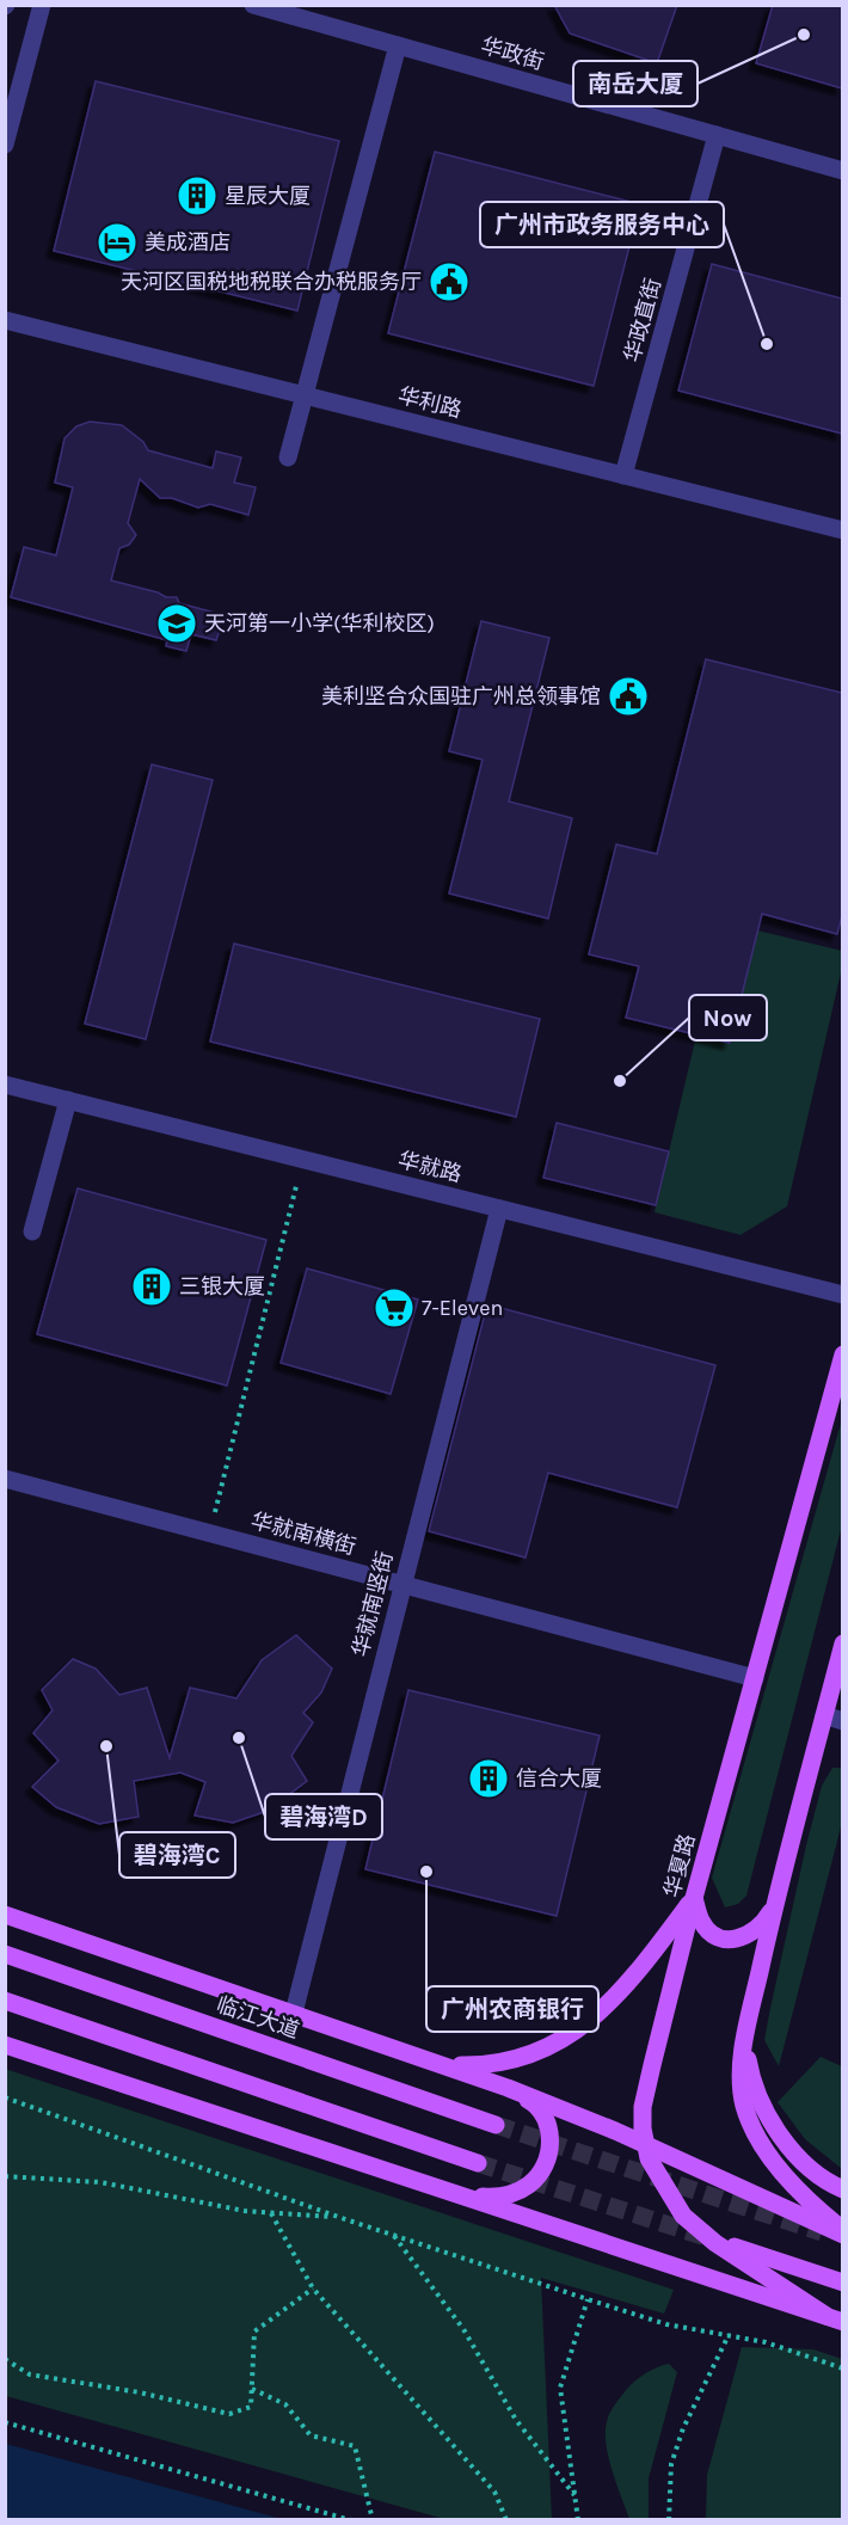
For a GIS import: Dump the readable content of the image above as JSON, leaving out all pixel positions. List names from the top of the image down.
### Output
{
  "streets": {
    "main road": ["华夏路", "临江大道"],
    "street": [
      "华政街",
      "华政直街",
      "华利路",
      "华就路",
      "华就南横街",
      "华就南竖街"
    ]
  },
  "crossings": [
    ["华政街", "华政直街"],
    ["华政直街", "华利路"],
    ["华就路", "华就南竖街"],
    ["华就南横街", "华就南竖街"],
    ["华就南横街", "华夏路"]
  ],
  "places": {
    "other": [
      "南岳大厦",
      "广州市政务服务中心",
      "Now",
      "碧海湾D",
      "碧海湾C",
      "广州农商银行"
    ],
    "building": ["星辰大厦", "三银大厦", "信合大厦"],
    "hotel": ["美成酒店"],
    "public building": ["天河区国税地税联合办税服务厅", "美利坚合众国驻广州总领事馆"],
    "school or university": ["天河第一小学(华利校区)"],
    "supermarket": ["7-Eleven"]
  }
}
